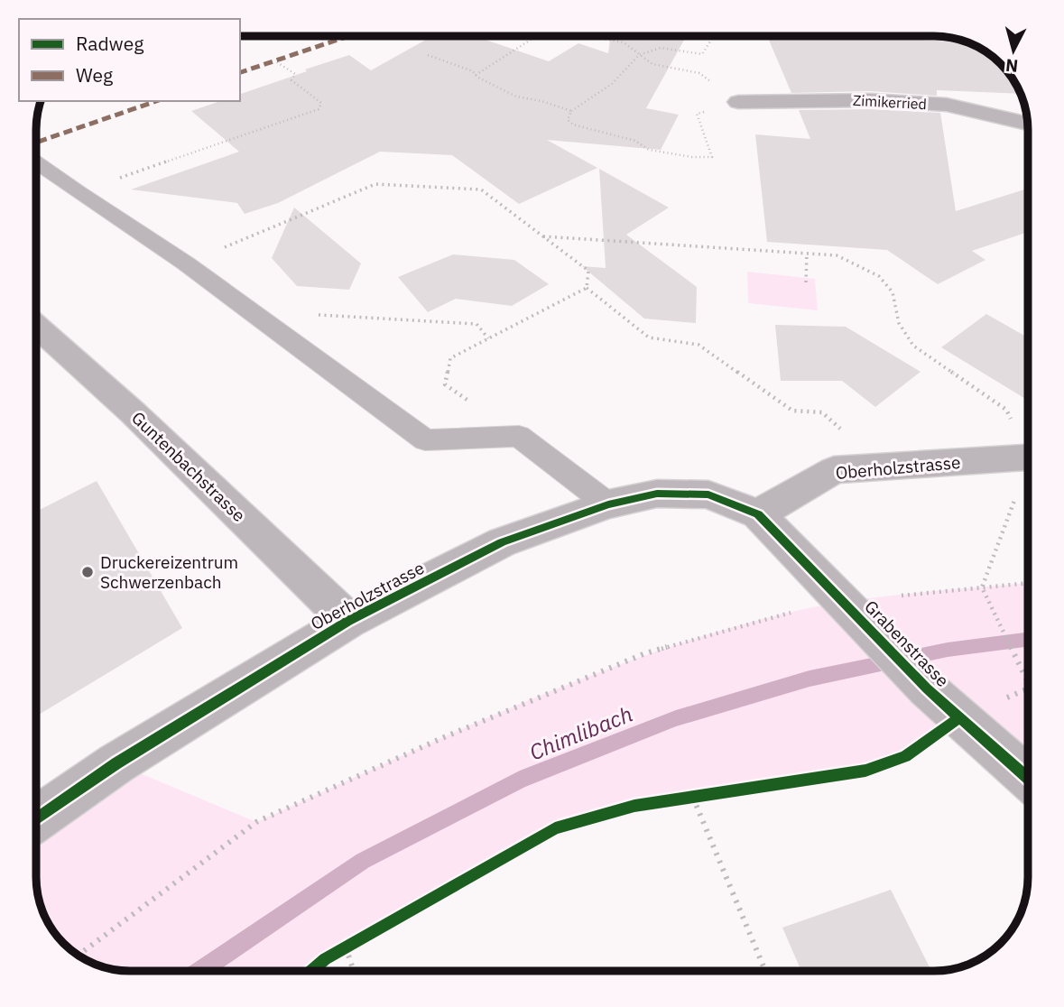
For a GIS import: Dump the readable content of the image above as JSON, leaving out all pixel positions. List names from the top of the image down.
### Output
{
  "streets": {
    "street": [
      "Zimikerried",
      "Guntenbachstrasse",
      "Oberholzstrasse",
      "Grabenstrasse"
    ]
  },
  "crossings": [
    ["Guntenbachstrasse", "Oberholzstrasse"],
    ["Oberholzstrasse", "Grabenstrasse"]
  ],
  "water": ["Chimlibach"],
  "places": ["Druckereizentrum Schwerzenbach"],
  "legend": ["Radweg", "Weg"],
  "north": "bottom"
}
